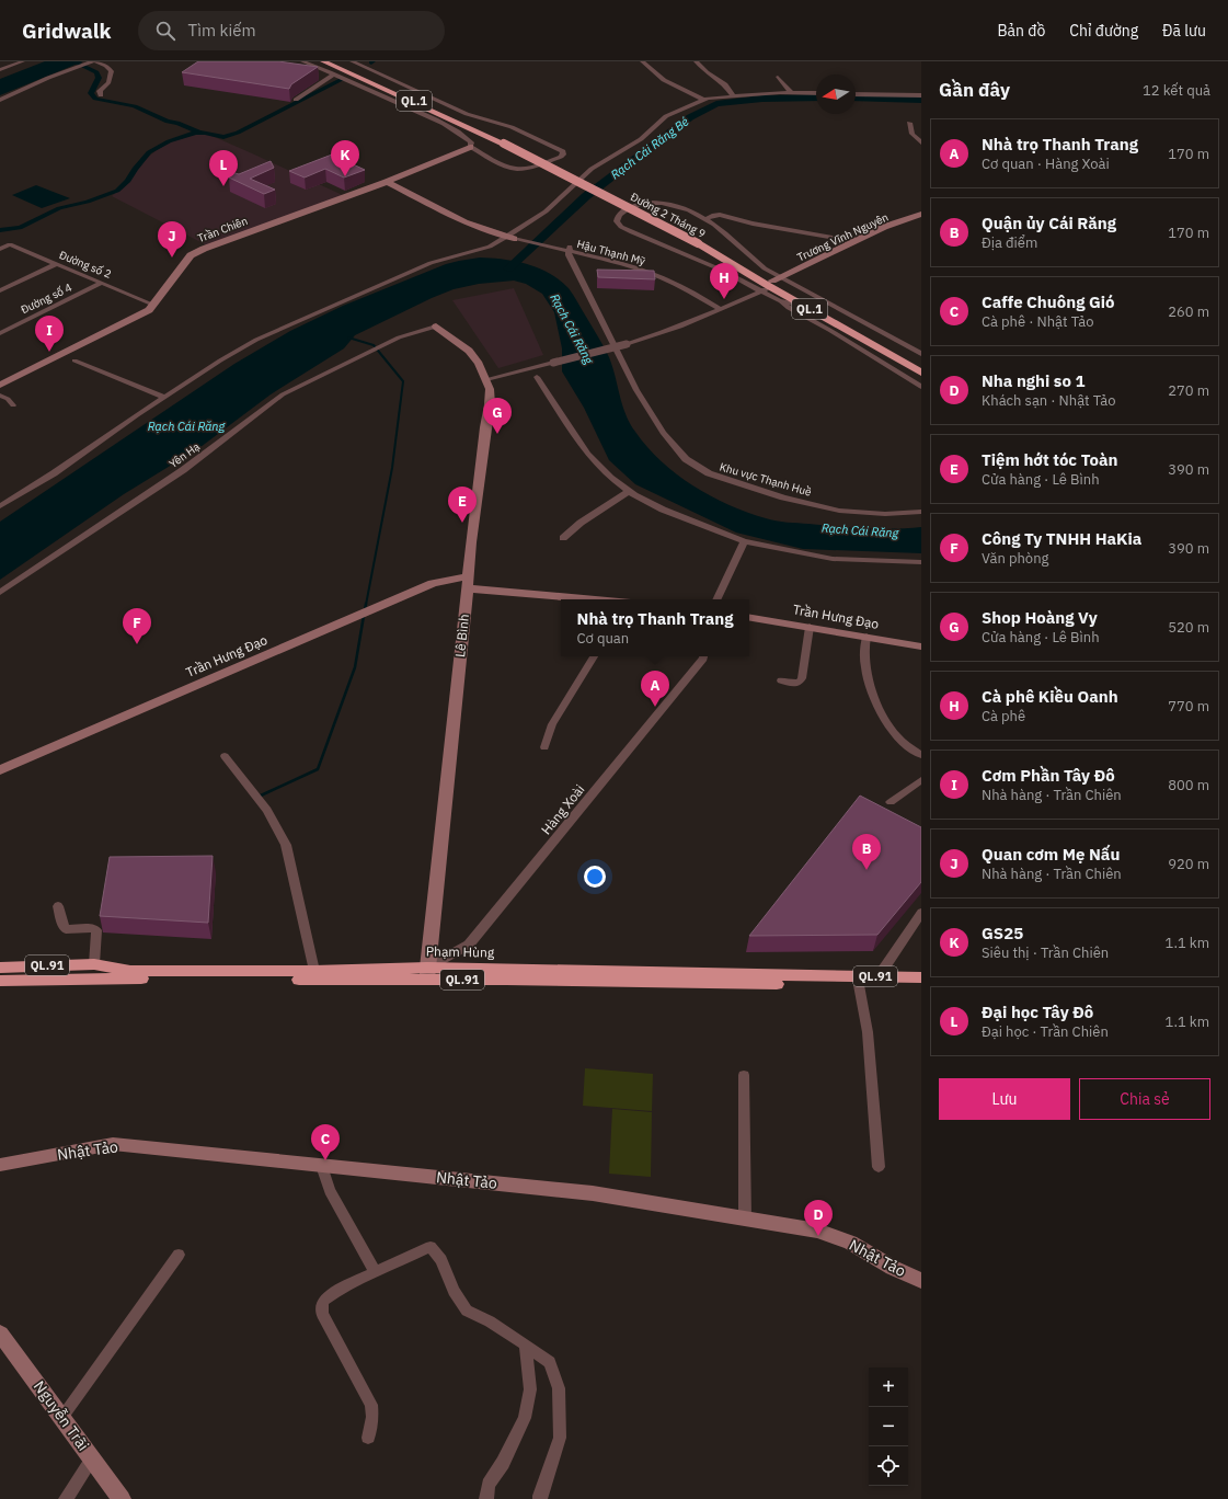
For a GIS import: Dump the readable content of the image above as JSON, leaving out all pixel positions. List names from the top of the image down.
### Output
{
  "streets": {
    "highway": [
      "QL.1",
      "Đường 2 Tháng 9",
      "Phạm Hùng",
      "QL.91"
    ],
    "street": [
      "Trần Chiên",
      "Trương Vĩnh Nguyên",
      "Hậu Thạnh Mỹ",
      "Đường số 2",
      "Đường số 4",
      "Yên Hạ",
      "Khu vực Thạnh Huề",
      "Trần Hưng Đạo",
      "Lê Bình",
      "Hàng Xoài",
      "Nhật Tảo",
      "Nguyễn Trãi"
    ]
  },
  "crossings": [
    ["Đường 2 Tháng 9", "Trương Vĩnh Nguyên"],
    ["Trần Chiên", "Đường số 2"],
    ["Hậu Thạnh Mỹ", "Khu vực Thạnh Huề"],
    ["Đường số 2", "Đường số 4"],
    ["Yên Hạ", "Lê Bình"],
    ["Trần Hưng Đạo", "Lê Bình"],
    ["Lê Bình", "Hàng Xoài"],
    ["Lê Bình", "Phạm Hùng"],
    ["Hàng Xoài", "Phạm Hùng"]
  ],
  "water": ["Rạch Cái Răng Bé", "Rạch Cái Răng"],
  "north": "left",
  "page": {
    "header": "Gridwalk",
    "search": "Tìm kiếm",
    "nav": ["Bản đồ", "Chỉ đường", "Đã lưu"],
    "heading": ["Gần đây", "12 kết quả"],
    "list": [
      {
        "mark": "A",
        "name": "Nhà trọ Thanh Trang",
        "note": "Cơ quan · Hàng Xoài",
        "value": "170 m"
      },
      {
        "mark": "B",
        "name": "Quận ủy Cái Răng",
        "note": "Địa điểm",
        "value": "170 m"
      },
      {
        "mark": "C",
        "name": "Caffe Chuông Gió",
        "note": "Cà phê · Nhật Tảo",
        "value": "260 m"
      },
      {
        "mark": "D",
        "name": "Nha nghi so 1",
        "note": "Khách sạn · Nhật Tảo",
        "value": "270 m"
      },
      {
        "mark": "E",
        "name": "Tiệm hớt tóc Toàn",
        "note": "Cửa hàng · Lê Bình",
        "value": "390 m"
      },
      {
        "mark": "F",
        "name": "Công Ty TNHH HaKia",
        "note": "Văn phòng",
        "value": "390 m"
      },
      {
        "mark": "G",
        "name": "Shop Hoàng Vy",
        "note": "Cửa hàng · Lê Bình",
        "value": "520 m"
      },
      {
        "mark": "H",
        "name": "Cà phê Kiều Oanh",
        "note": "Cà phê",
        "value": "770 m"
      },
      {
        "mark": "I",
        "name": "Cơm Phần Tây Đô",
        "note": "Nhà hàng · Trần Chiên",
        "value": "800 m"
      },
      {
        "mark": "J",
        "name": "Quan cơm Mẹ Nấu",
        "note": "Nhà hàng · Trần Chiên",
        "value": "920 m"
      },
      {
        "mark": "K",
        "name": "GS25",
        "note": "Siêu thị · Trần Chiên",
        "value": "1.1 km"
      },
      {
        "mark": "L",
        "name": "Đại học Tây Đô",
        "note": "Đại học · Trần Chiên",
        "value": "1.1 km"
      }
    ],
    "pins": [
      "K",
      "L",
      "J",
      "H",
      "I",
      "G",
      "E",
      "F",
      "A",
      "B",
      "C",
      "D"
    ],
    "popup": ["Nhà trọ Thanh Trang", "Cơ quan"],
    "buttons": ["Lưu", "Chia sẻ"],
    "map_buttons": ["+", "−"]
  }
}
